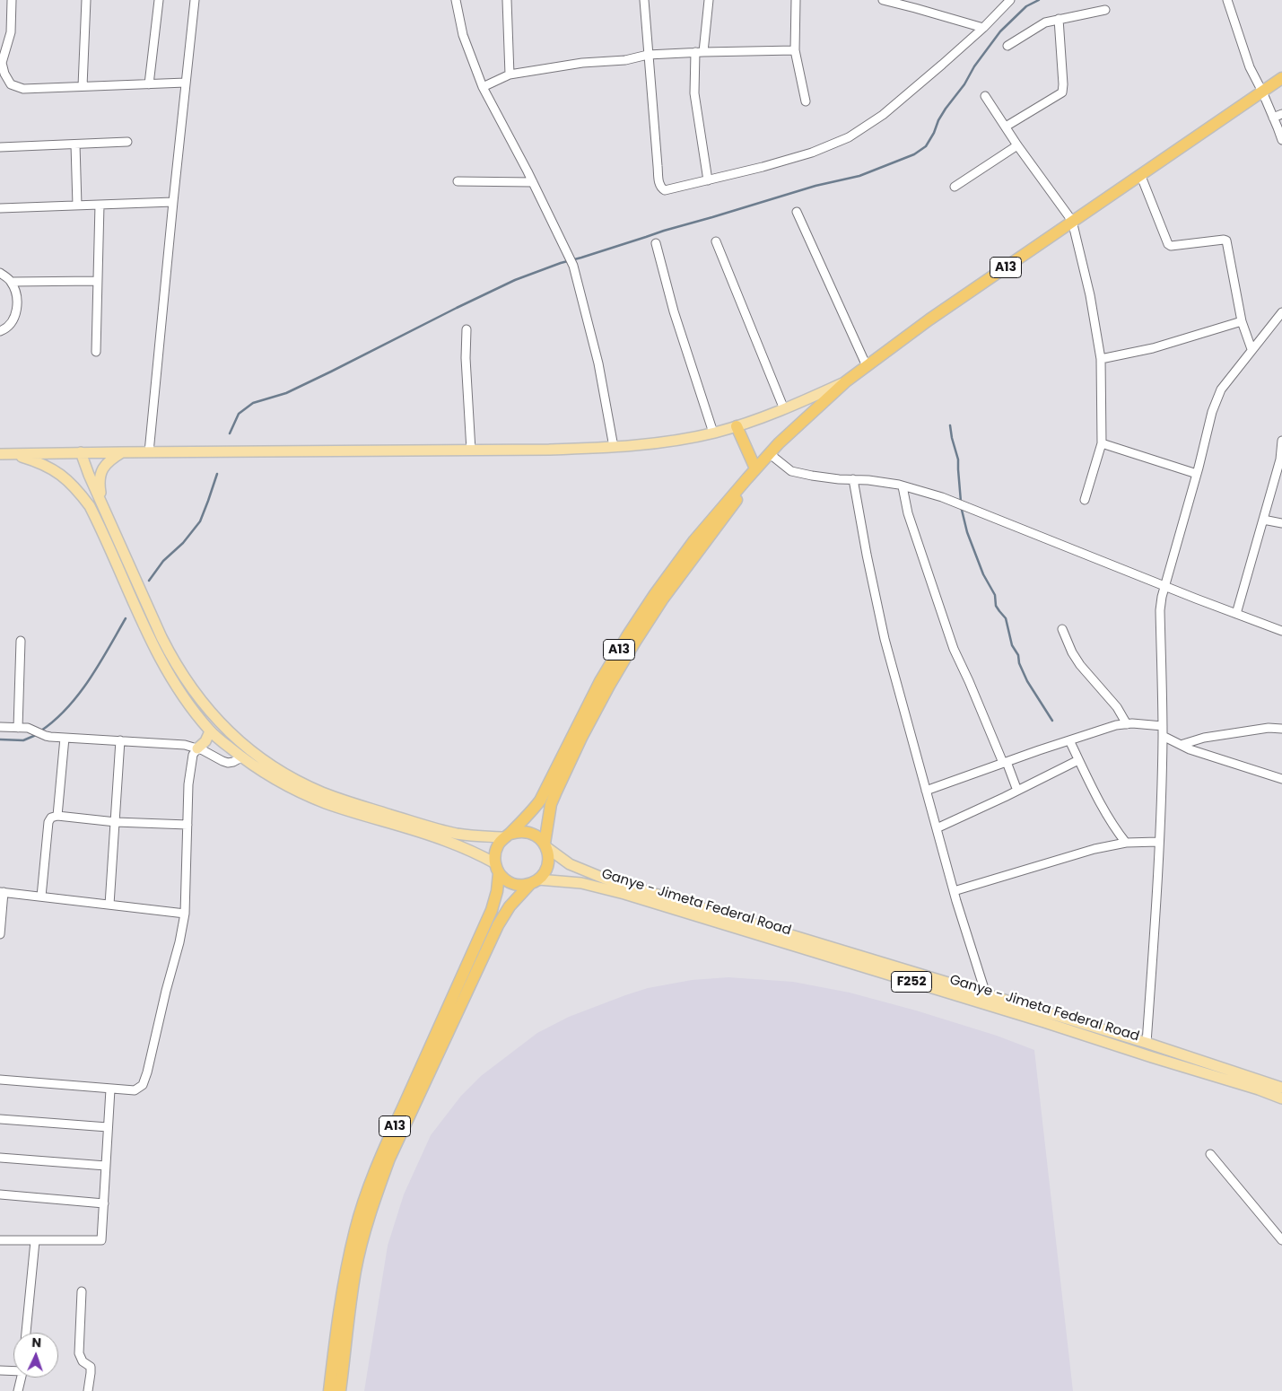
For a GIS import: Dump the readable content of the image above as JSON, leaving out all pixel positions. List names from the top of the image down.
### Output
{
  "streets": {
    "highway": ["A13"],
    "main road": ["Ganye - Jimeta Federal Road", "F252"]
  },
  "crossings": [
    ["A13", "Ganye - Jimeta Federal Road"]
  ],
  "north": "top"
}
